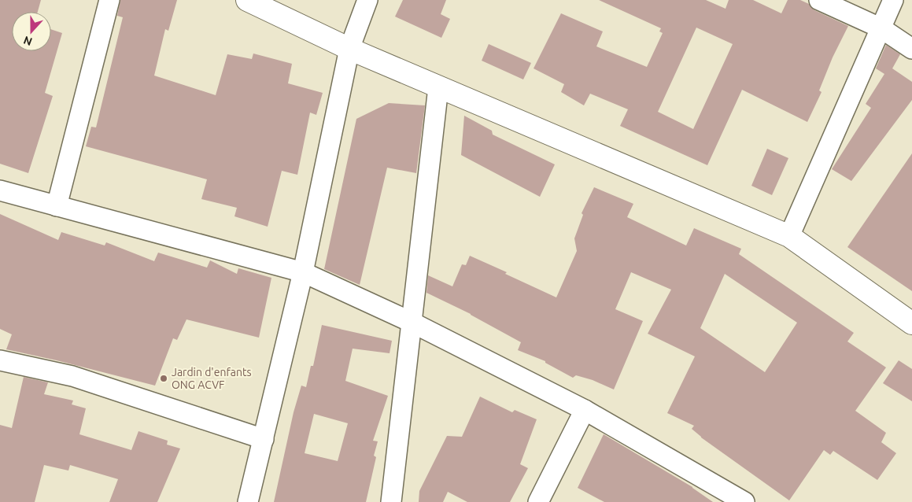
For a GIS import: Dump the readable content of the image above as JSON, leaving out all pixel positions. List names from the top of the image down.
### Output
{
  "places": ["Jardin d'enfants ONG ACVF"],
  "north": "bottom"
}
